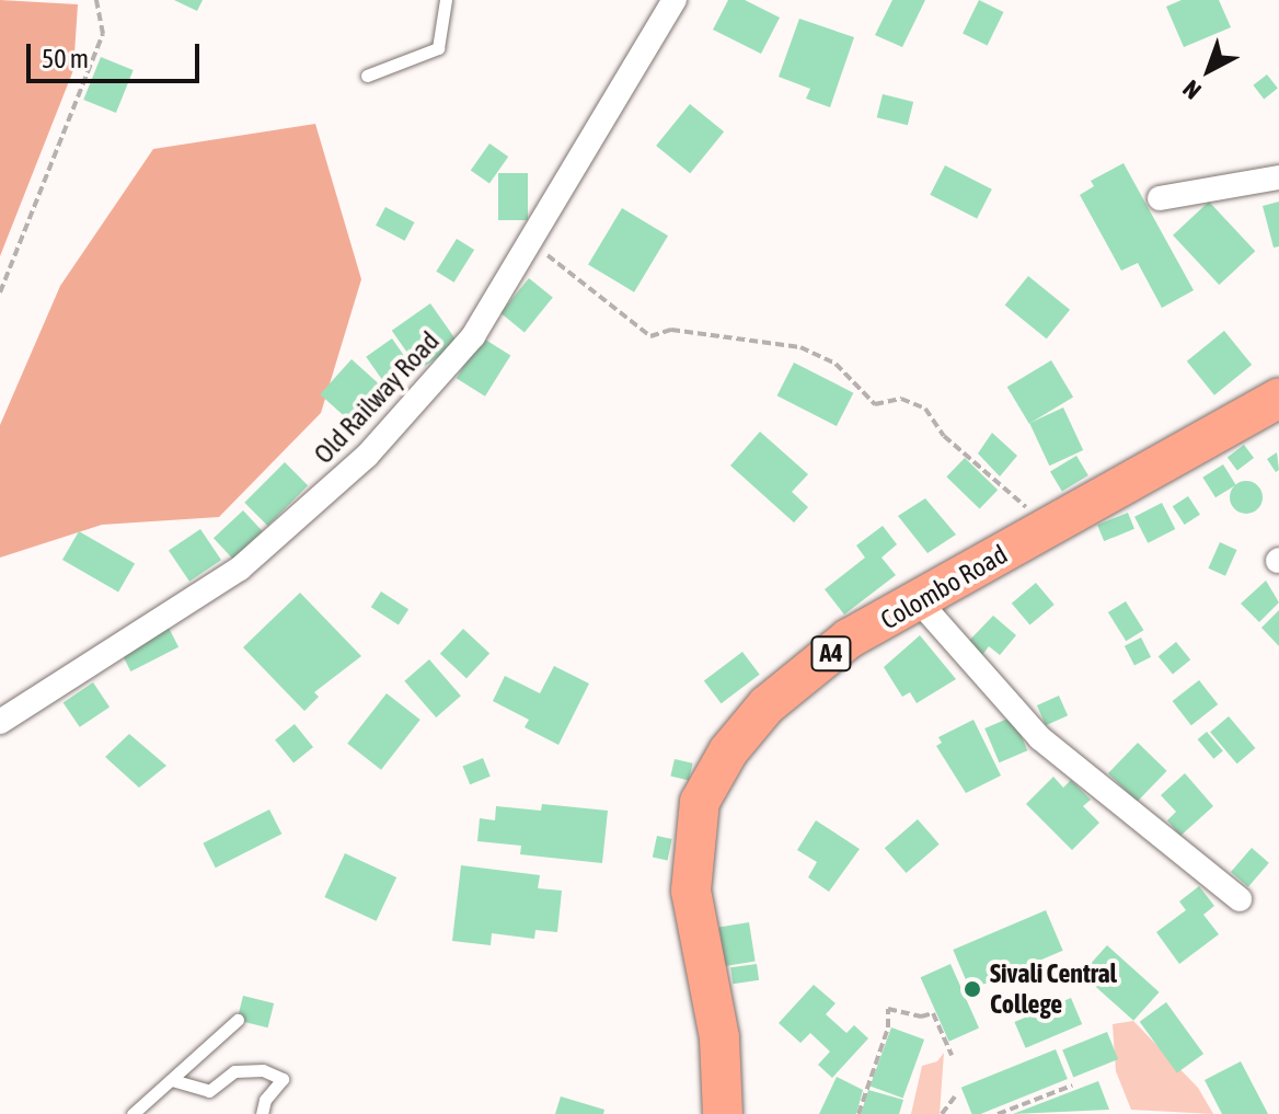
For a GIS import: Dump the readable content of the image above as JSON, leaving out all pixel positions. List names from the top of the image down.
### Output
{
  "streets": {
    "highway": ["Colombo Road", "A4"],
    "street": ["Old Railway Road"]
  },
  "places": ["Sivali Central College"],
  "scale_bar": "50 m",
  "north": "bottom left"
}
